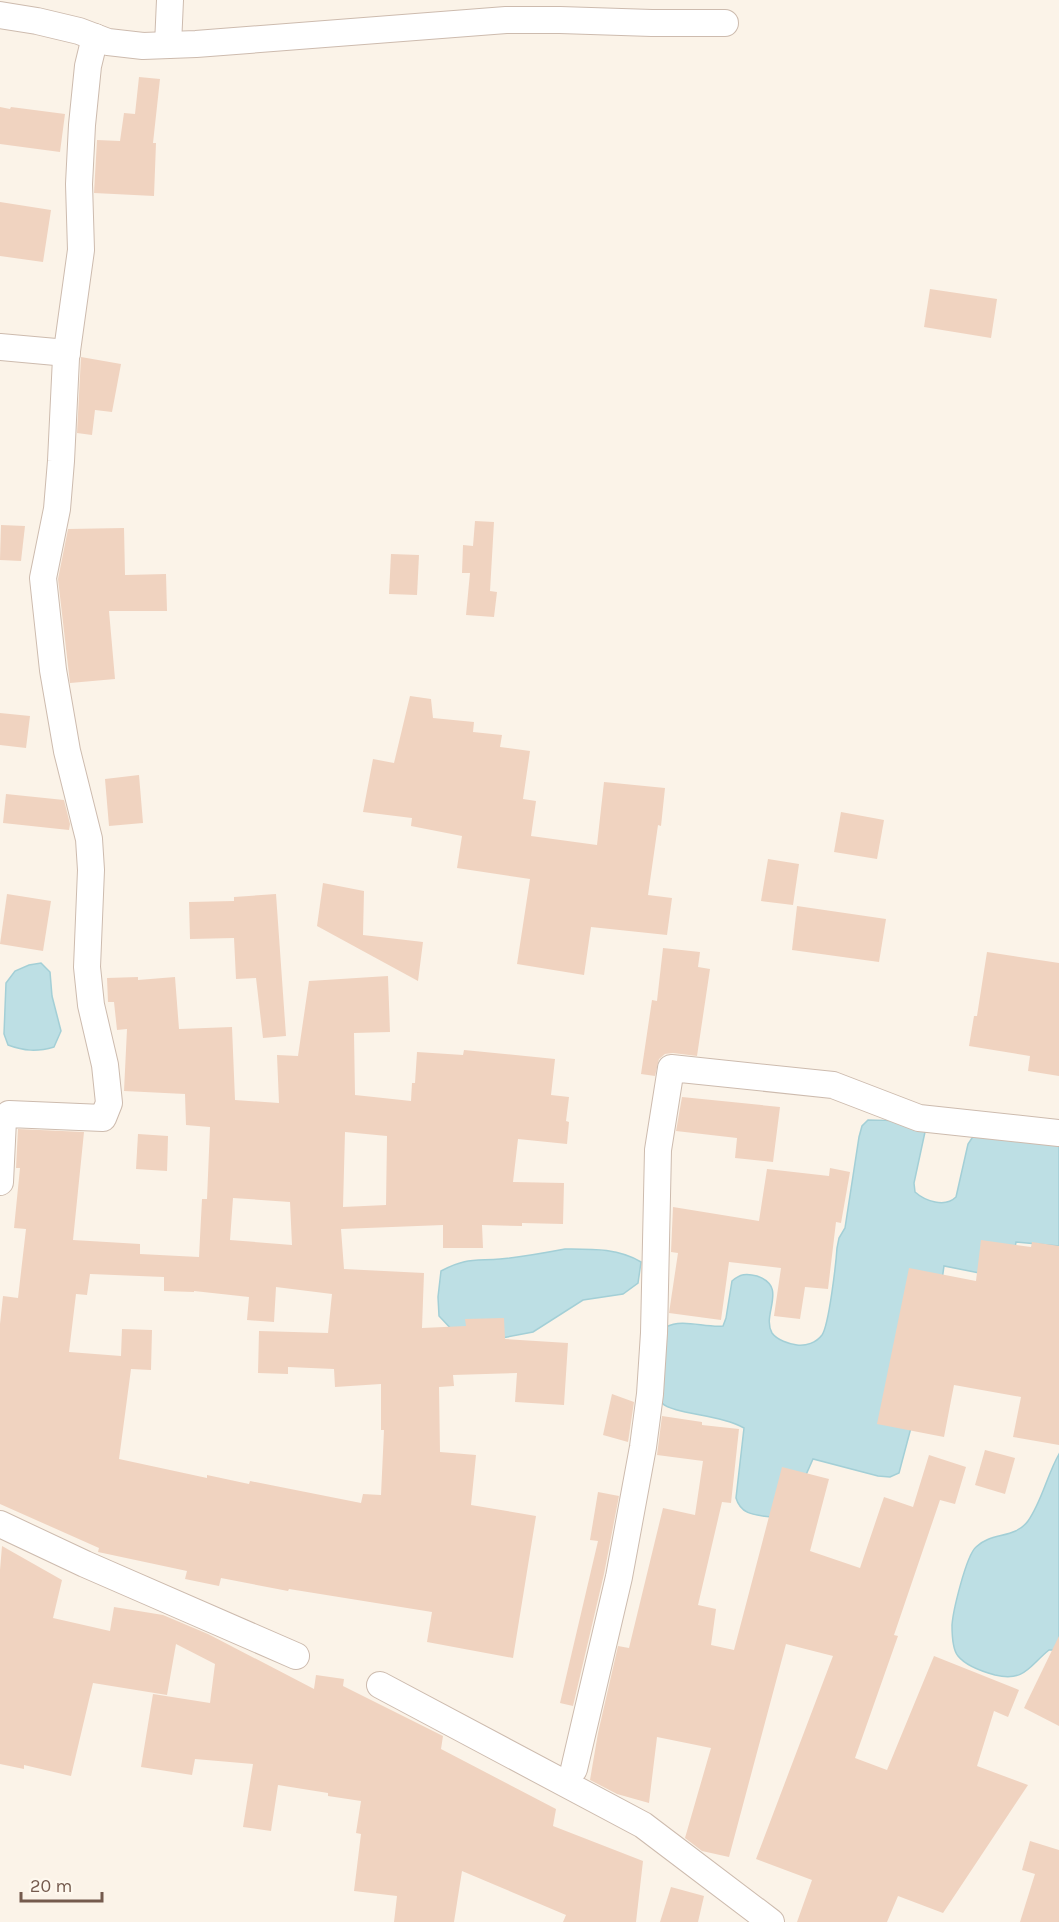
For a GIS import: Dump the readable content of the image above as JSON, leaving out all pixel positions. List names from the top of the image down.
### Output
{
  "scale_bar": "20 m"
}
